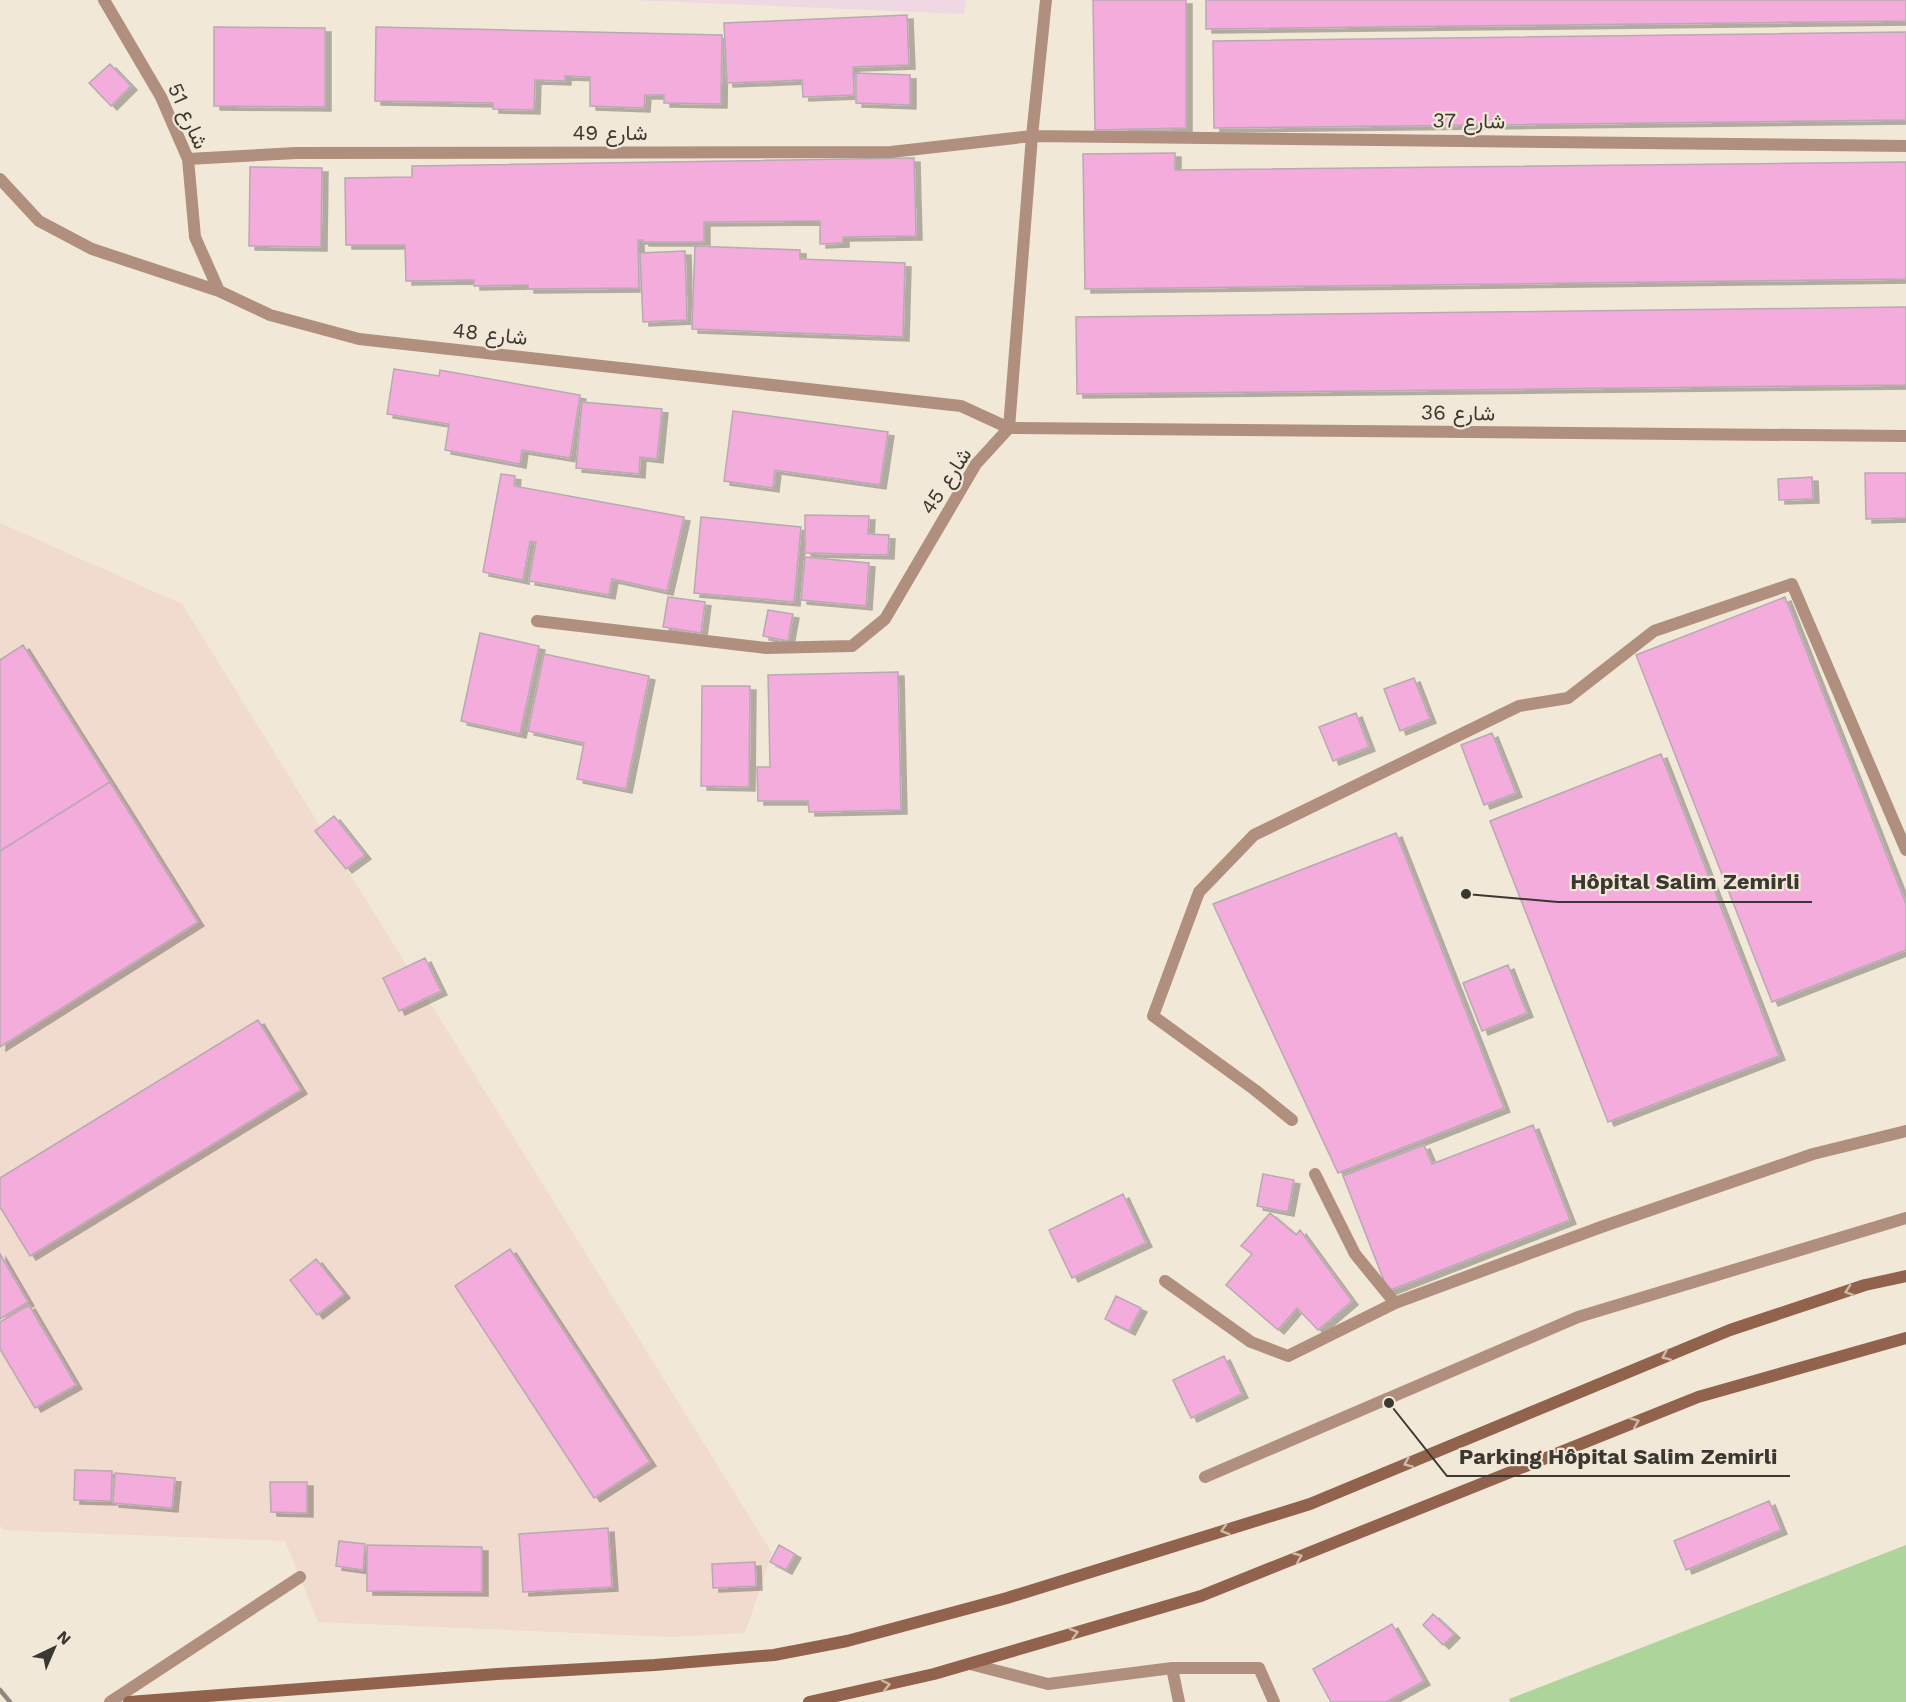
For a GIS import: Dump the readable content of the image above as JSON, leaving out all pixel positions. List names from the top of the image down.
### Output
{
  "streets": {
    "street": [
      "شارع 51",
      "شارع 37",
      "شارع 49",
      "شارع 48",
      "شارع 36",
      "شارع 45"
    ]
  },
  "crossings": [
    ["شارع 51", "شارع 49"],
    ["شارع 51", "شارع 48"],
    ["شارع 37", "شارع 49"],
    ["شارع 48", "شارع 36"],
    ["شارع 48", "شارع 45"],
    ["شارع 36", "شارع 45"]
  ],
  "places": ["Hôpital Salim Zemirli", "Parking Hôpital Salim Zemirli"],
  "north": "top right"
}
